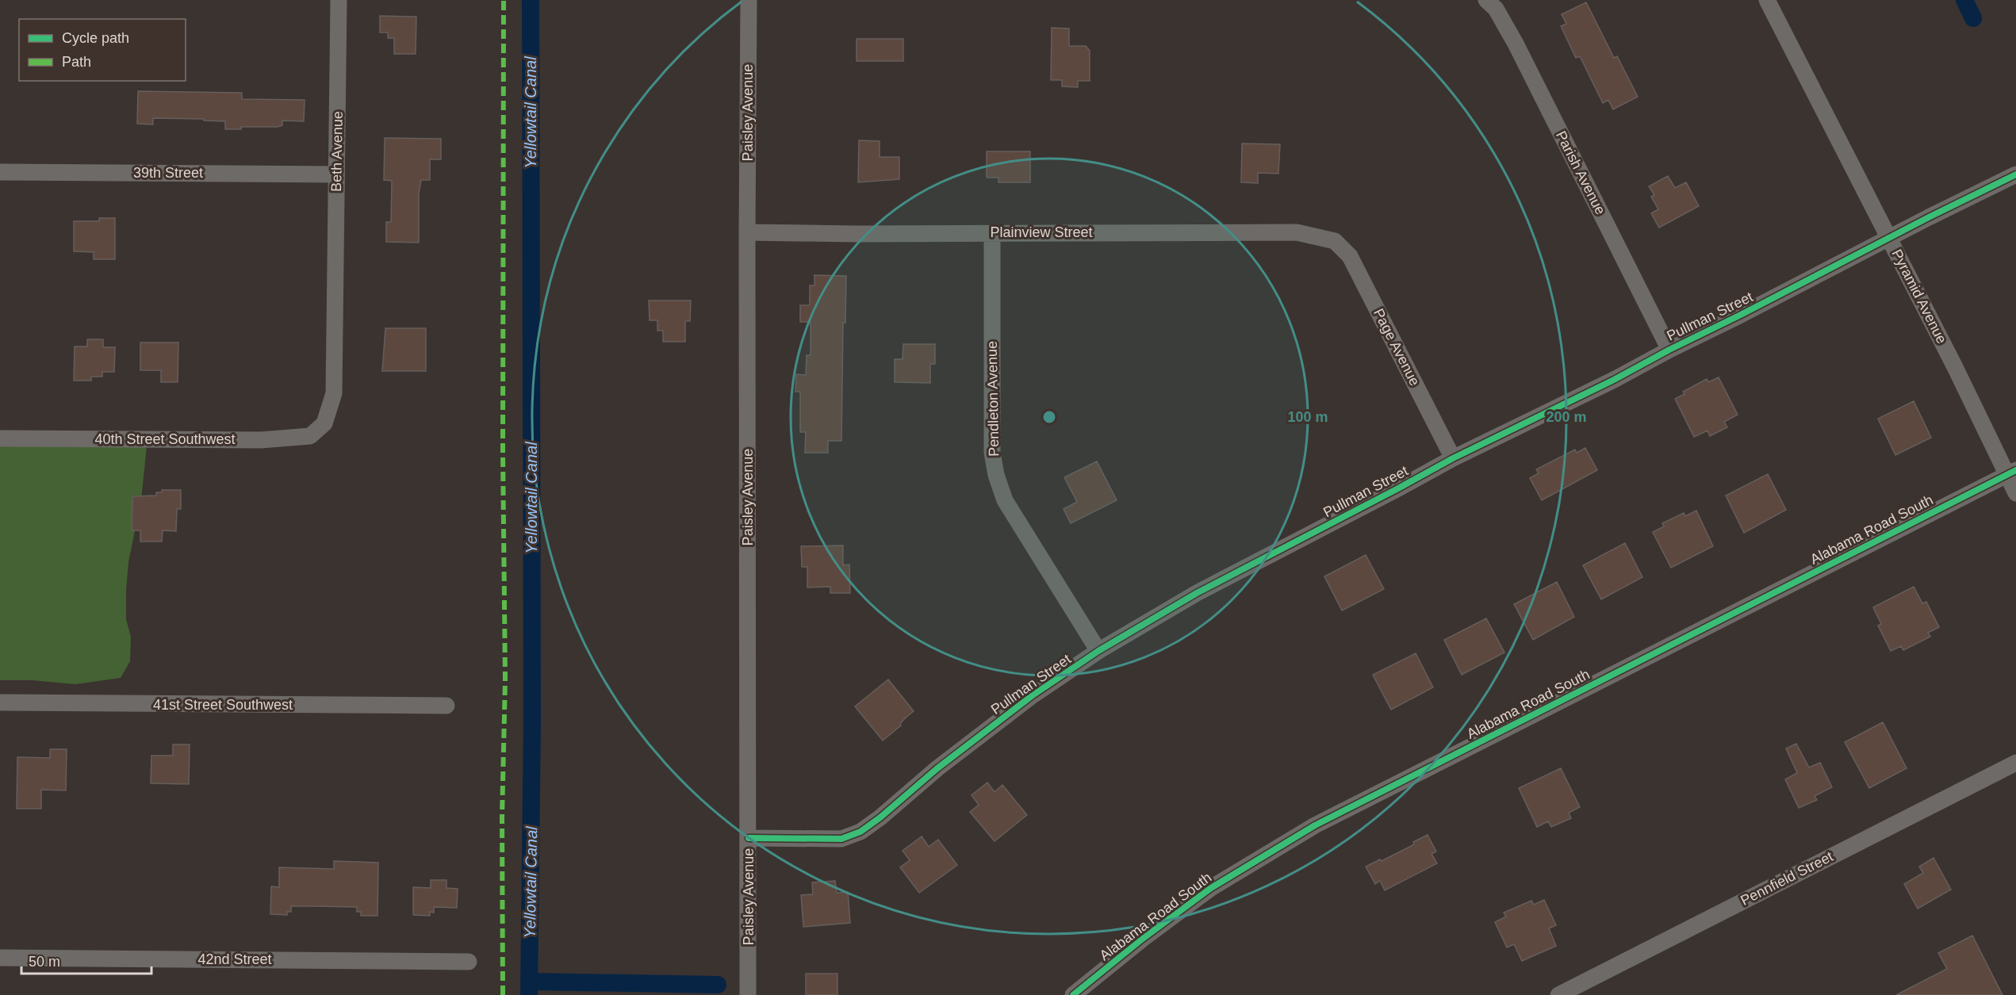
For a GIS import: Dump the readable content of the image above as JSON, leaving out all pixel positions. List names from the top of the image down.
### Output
{
  "streets": {
    "street": [
      "Paisley Avenue",
      "Beth Avenue",
      "39th Street",
      "Parish Avenue",
      "Plainview Street",
      "Pyramid Avenue",
      "Pullman Street",
      "Page Avenue",
      "Pendleton Avenue",
      "40th Street Southwest",
      "Alabama Road South",
      "41st Street Southwest",
      "Pennfield Street",
      "42nd Street"
    ]
  },
  "crossings": [
    ["Paisley Avenue", "Plainview Street"],
    ["Paisley Avenue", "Pullman Street"],
    ["Beth Avenue", "39th Street"],
    ["Beth Avenue", "40th Street Southwest"],
    ["Parish Avenue", "Pullman Street"],
    ["Plainview Street", "Page Avenue"],
    ["Plainview Street", "Pendleton Avenue"],
    ["Pyramid Avenue", "Pullman Street"],
    ["Pyramid Avenue", "Alabama Road South"],
    ["Pullman Street", "Page Avenue"],
    ["Pullman Street", "Pendleton Avenue"]
  ],
  "water": ["Yellowtail Canal"],
  "legend": ["Cycle path", "Path"],
  "scale_bar": "50 m",
  "rings": ["100 m", "200 m"]
}
